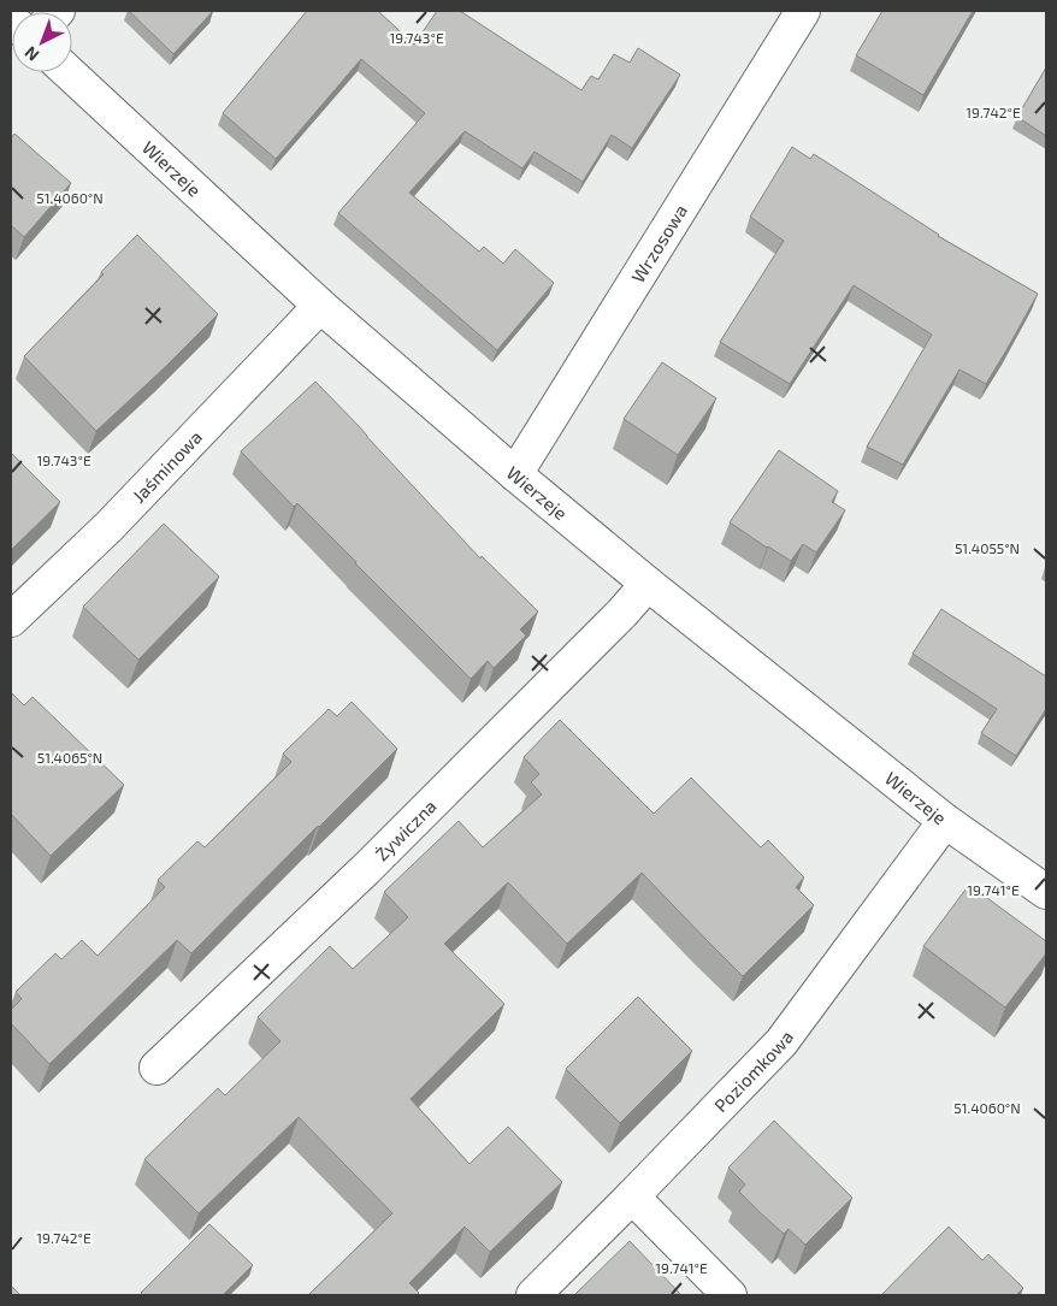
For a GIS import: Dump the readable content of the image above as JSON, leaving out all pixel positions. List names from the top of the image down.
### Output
{
  "streets": {
    "street": [
      "Wierzeje",
      "Wrzosowa",
      "Jaśminowa",
      "Żywiczna",
      "Poziomkowa"
    ]
  },
  "crossings": [
    ["Wierzeje", "Wrzosowa"],
    ["Wierzeje", "Jaśminowa"],
    ["Wierzeje", "Żywiczna"],
    ["Wierzeje", "Poziomkowa"]
  ],
  "north": "bottom left",
  "coordinates": [
    "19.743°E",
    "19.742°E",
    "51.4060°N",
    "51.4055°N",
    "51.4065°N",
    "19.741°E"
  ]
}
